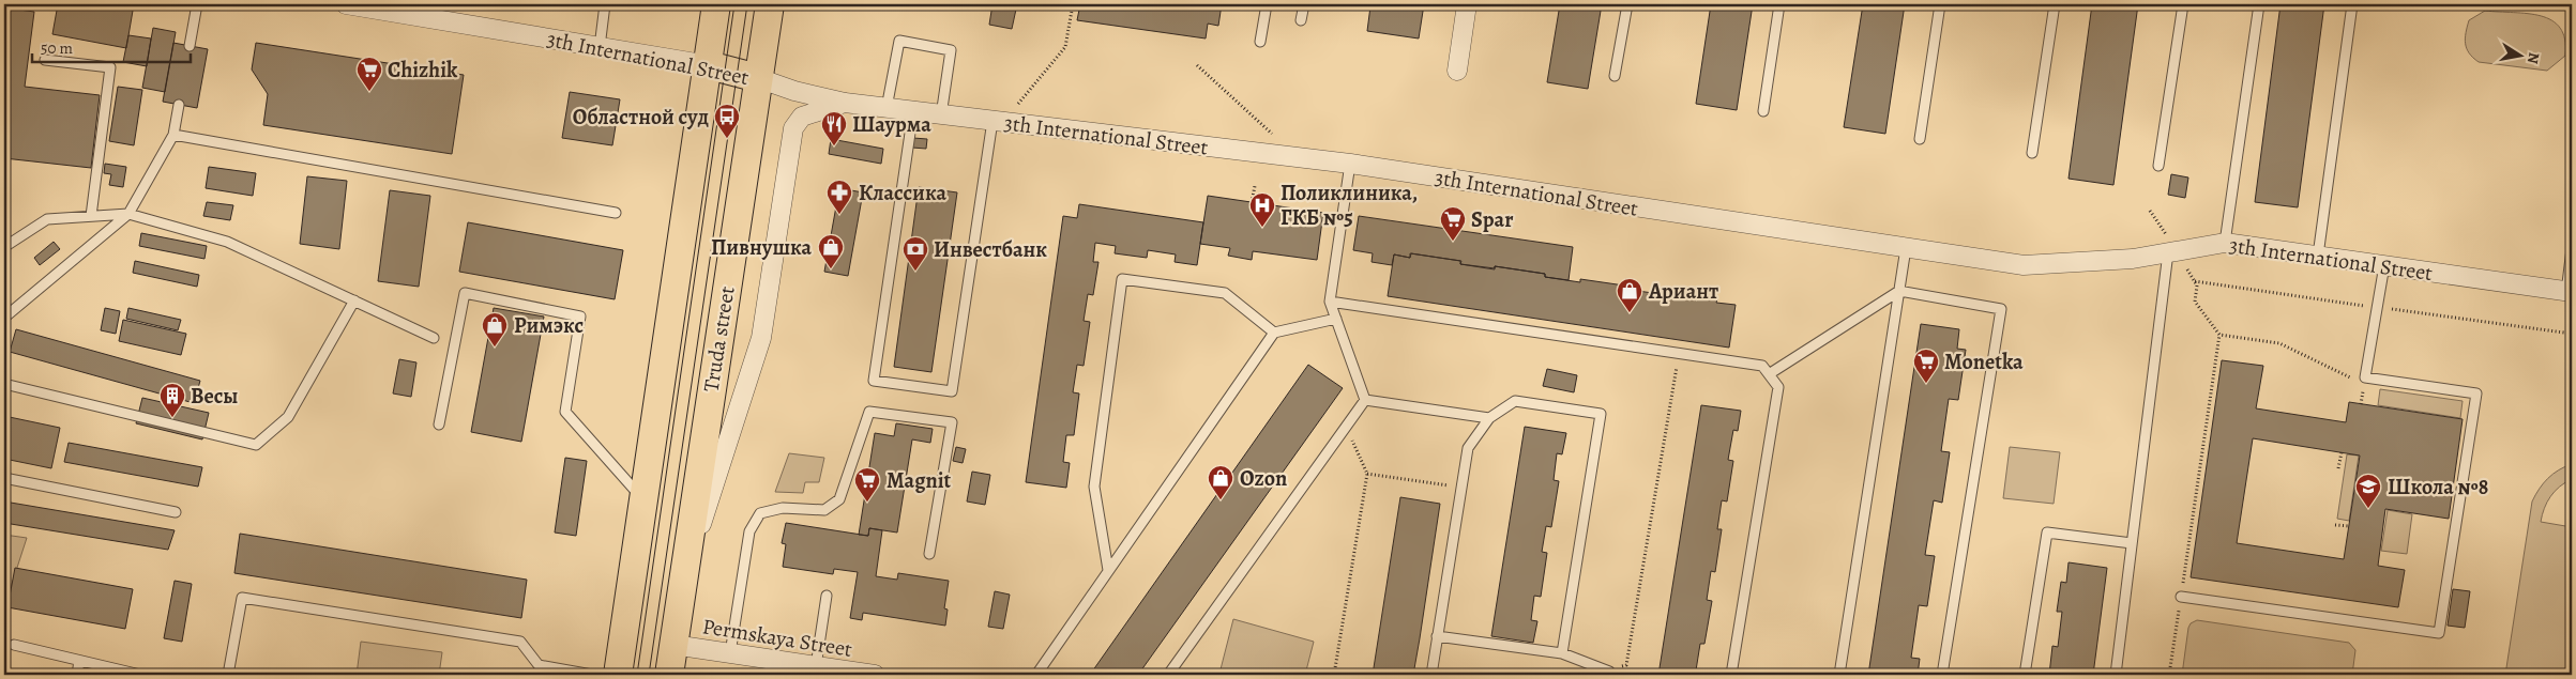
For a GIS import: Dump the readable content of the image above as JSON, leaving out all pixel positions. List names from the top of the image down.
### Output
{
  "streets": {
    "main road": ["3th International Street", "Truda street"],
    "street": ["Permskaya Street"]
  },
  "crossings": [
    ["3th International Street", "Truda street"],
    ["Truda street", "Permskaya Street"]
  ],
  "places": {
    "supermarket": [
      "Chizhik",
      "Spar",
      "Monetka",
      "Magnit"
    ],
    "bus stop": ["Областной суд"],
    "restaurant": ["Шаурма"],
    "pharmacy": ["Классика"],
    "hospital": ["Поликлиника, ГКБ №5"],
    "shop": [
      "Пивнушка",
      "Ариант",
      "Римэкс",
      "Ozon"
    ],
    "bank": ["Инвестбанк"],
    "building": ["Весы"],
    "school or university": ["Школа №8"]
  },
  "scale_bar": "50 m",
  "north": "right"
}
